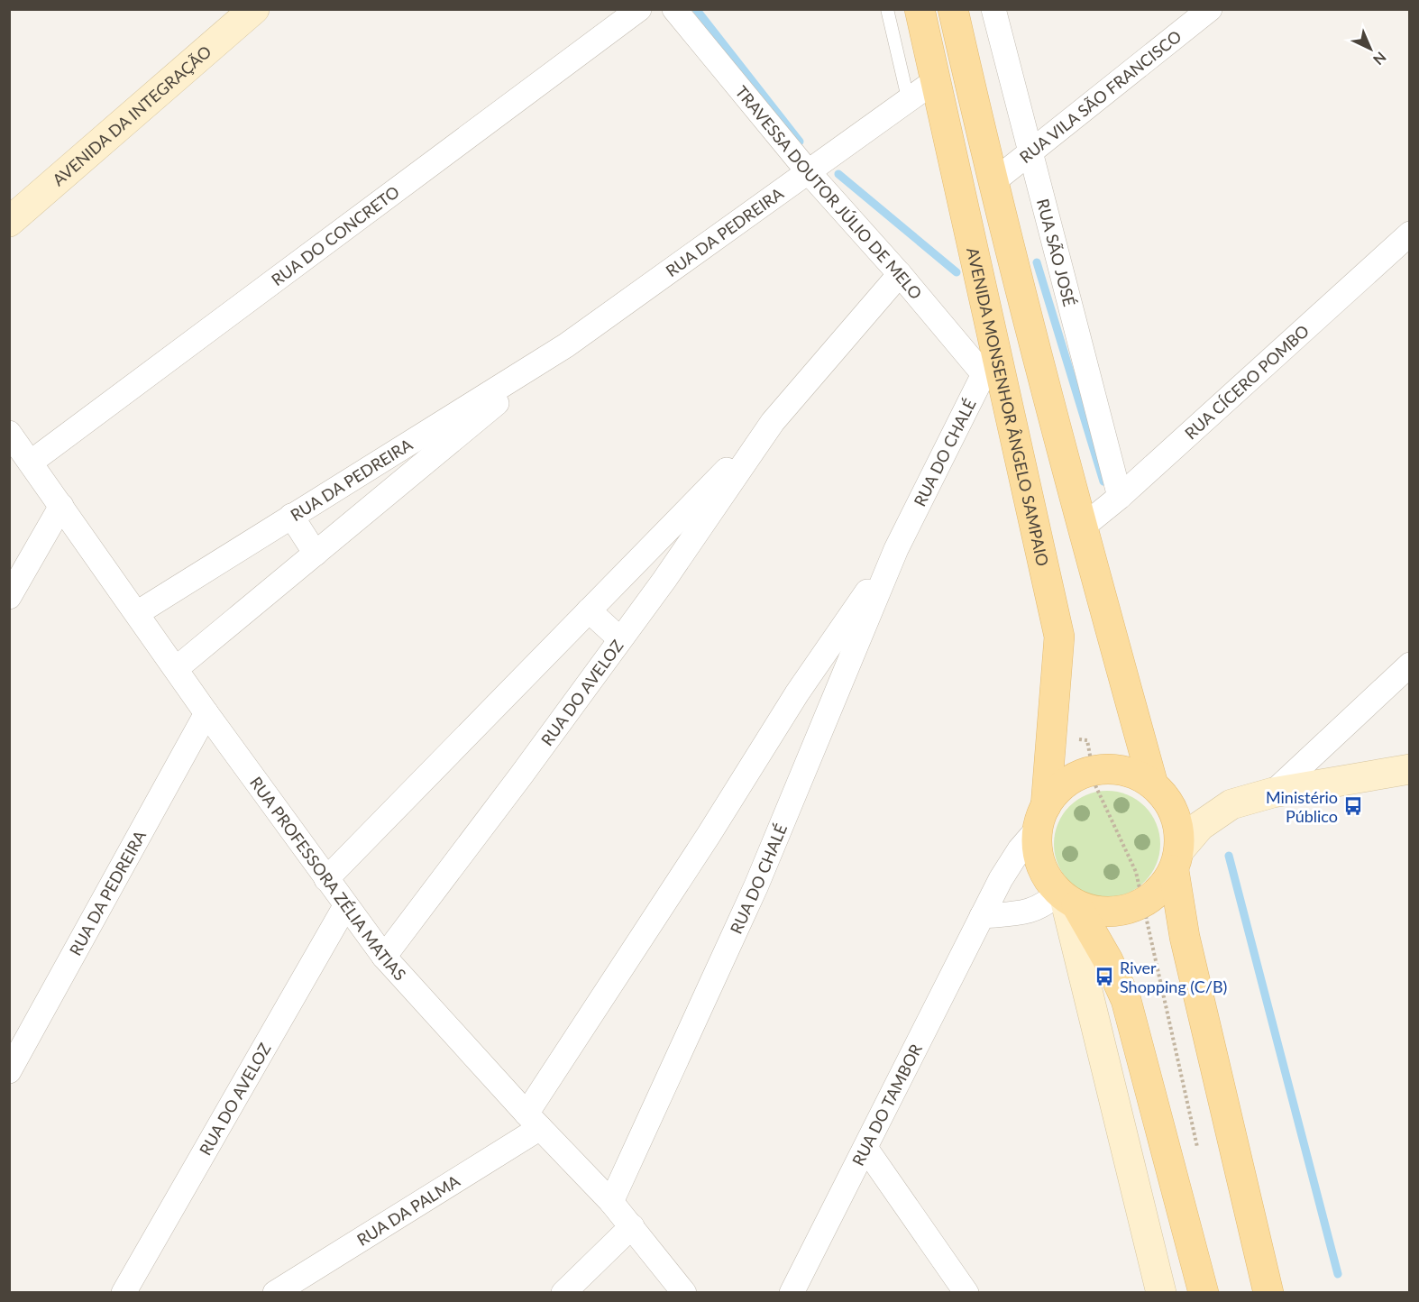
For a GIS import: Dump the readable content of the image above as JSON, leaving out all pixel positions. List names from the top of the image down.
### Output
{
  "streets": {
    "main road": ["AVENIDA DA INTEGRAÇÃO", "AVENIDA MONSENHOR ÂNGELO SAMPAIO"],
    "street": [
      "RUA VILA SÃO FRANCISCO",
      "TRAVESSA DOUTOR JÚLIO DE MELO",
      "RUA DA PEDREIRA",
      "RUA DO CONCRETO",
      "RUA SÃO JOSÉ",
      "RUA CÍCERO POMBO",
      "RUA DO CHALÉ",
      "RUA DO AVELOZ",
      "RUA PROFESSORA ZÉLIA MATIAS",
      "RUA DO TAMBOR",
      "RUA DA PALMA"
    ]
  },
  "crossings": [
    ["RUA VILA SÃO FRANCISCO", "RUA SÃO JOSÉ"],
    ["TRAVESSA DOUTOR JÚLIO DE MELO", "RUA DA PEDREIRA"],
    ["TRAVESSA DOUTOR JÚLIO DE MELO", "AVENIDA MONSENHOR ÂNGELO SAMPAIO"],
    ["TRAVESSA DOUTOR JÚLIO DE MELO", "RUA DO CHALÉ"],
    ["TRAVESSA DOUTOR JÚLIO DE MELO", "RUA DO AVELOZ"],
    ["RUA DA PEDREIRA", "AVENIDA MONSENHOR ÂNGELO SAMPAIO"],
    ["RUA DA PEDREIRA", "RUA PROFESSORA ZÉLIA MATIAS"],
    ["RUA DO CONCRETO", "RUA PROFESSORA ZÉLIA MATIAS"],
    ["RUA SÃO JOSÉ", "RUA CÍCERO POMBO"],
    ["AVENIDA MONSENHOR ÂNGELO SAMPAIO", "RUA DO CHALÉ"],
    ["AVENIDA MONSENHOR ÂNGELO SAMPAIO", "RUA DO TAMBOR"],
    ["RUA DO CHALÉ", "RUA PROFESSORA ZÉLIA MATIAS"],
    ["RUA DO CHALÉ", "RUA DA PALMA"],
    ["RUA DO AVELOZ", "RUA PROFESSORA ZÉLIA MATIAS"],
    ["RUA PROFESSORA ZÉLIA MATIAS", "RUA DA PALMA"]
  ],
  "places": {
    "bus stop": ["Ministério Público", "River Shopping (C/B)"]
  },
  "north": "bottom right"
}
